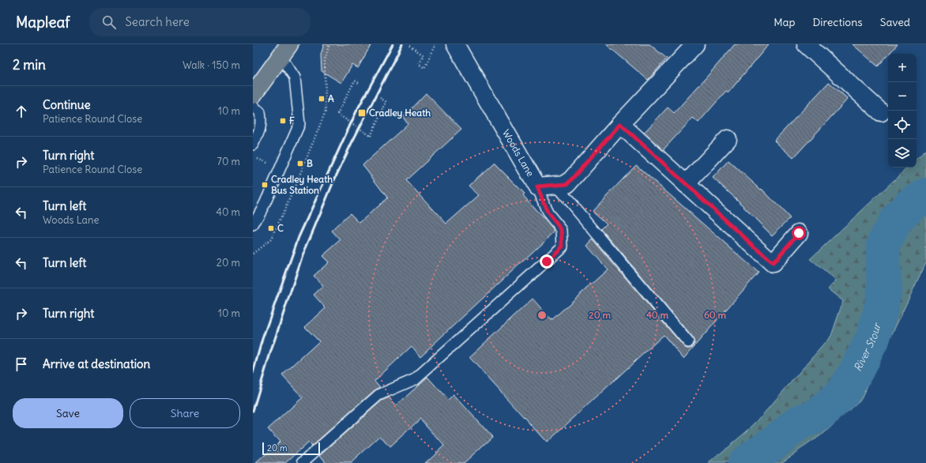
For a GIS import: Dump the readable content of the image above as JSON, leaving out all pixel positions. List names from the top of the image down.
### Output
{
  "streets": {
    "street": ["Woods Lane"]
  },
  "water": ["River Stour"],
  "places": {
    "transit": [
      "A",
      "Cradley Heath",
      "F",
      "B",
      "Cradley Heath Bus Station",
      "C"
    ]
  },
  "scale_bar": "20 m",
  "page": {
    "header": "Mapleaf",
    "search": "Search here",
    "nav": ["Map", "Directions", "Saved"],
    "heading": ["2 min", "Walk · 150 m"],
    "map_buttons": ["+", "−"],
    "list": [
      ["Continue", "Patience Round Close", "10 m"],
      ["Turn right", "Patience Round Close", "70 m"],
      ["Turn left", "Woods Lane", "40 m"],
      ["Turn left", "20 m"],
      ["Turn right", "10 m"],
      "Arrive at destination"
    ],
    "buttons": ["Save", "Share"],
    "scale": "20 m"
  },
  "rings": ["20 m", "40 m", "60 m"]
}
